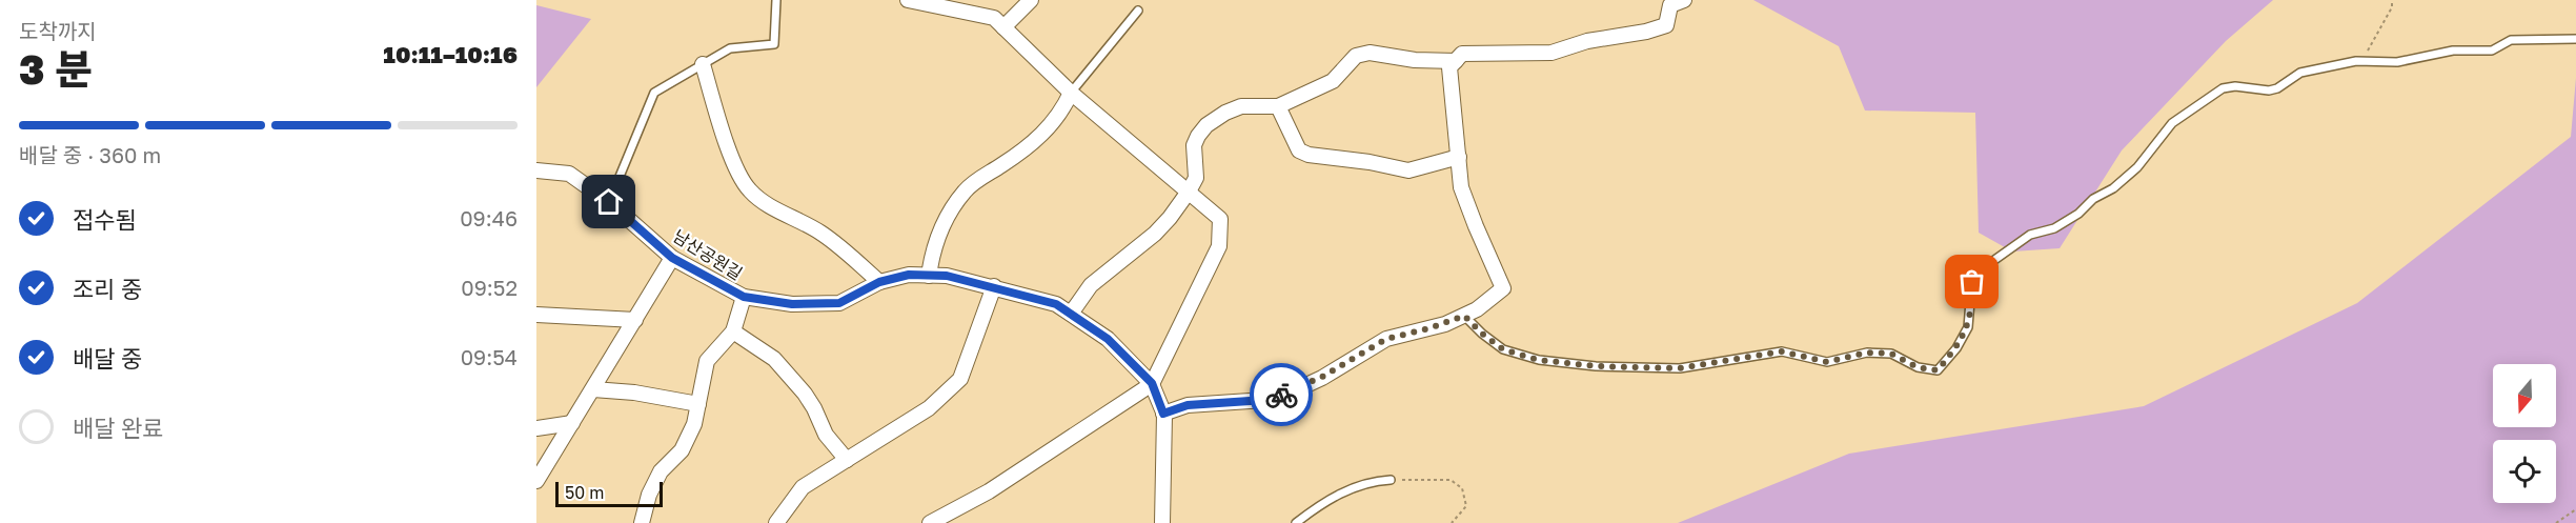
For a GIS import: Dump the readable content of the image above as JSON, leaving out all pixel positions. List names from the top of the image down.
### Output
{
  "streets": {
    "street": ["남산공원길"]
  },
  "scale_bar": "50 m",
  "north": "bottom",
  "page": {
    "heading": ["3 분", "도착까지", "10:11–10:16"],
    "bar": "배달 중 · 360 m",
    "list": [
      ["접수됨", "09:46"],
      ["조리 중", "09:52"],
      ["배달 중", "09:54"],
      "배달 완료"
    ],
    "scale": "50 m"
  }
}
